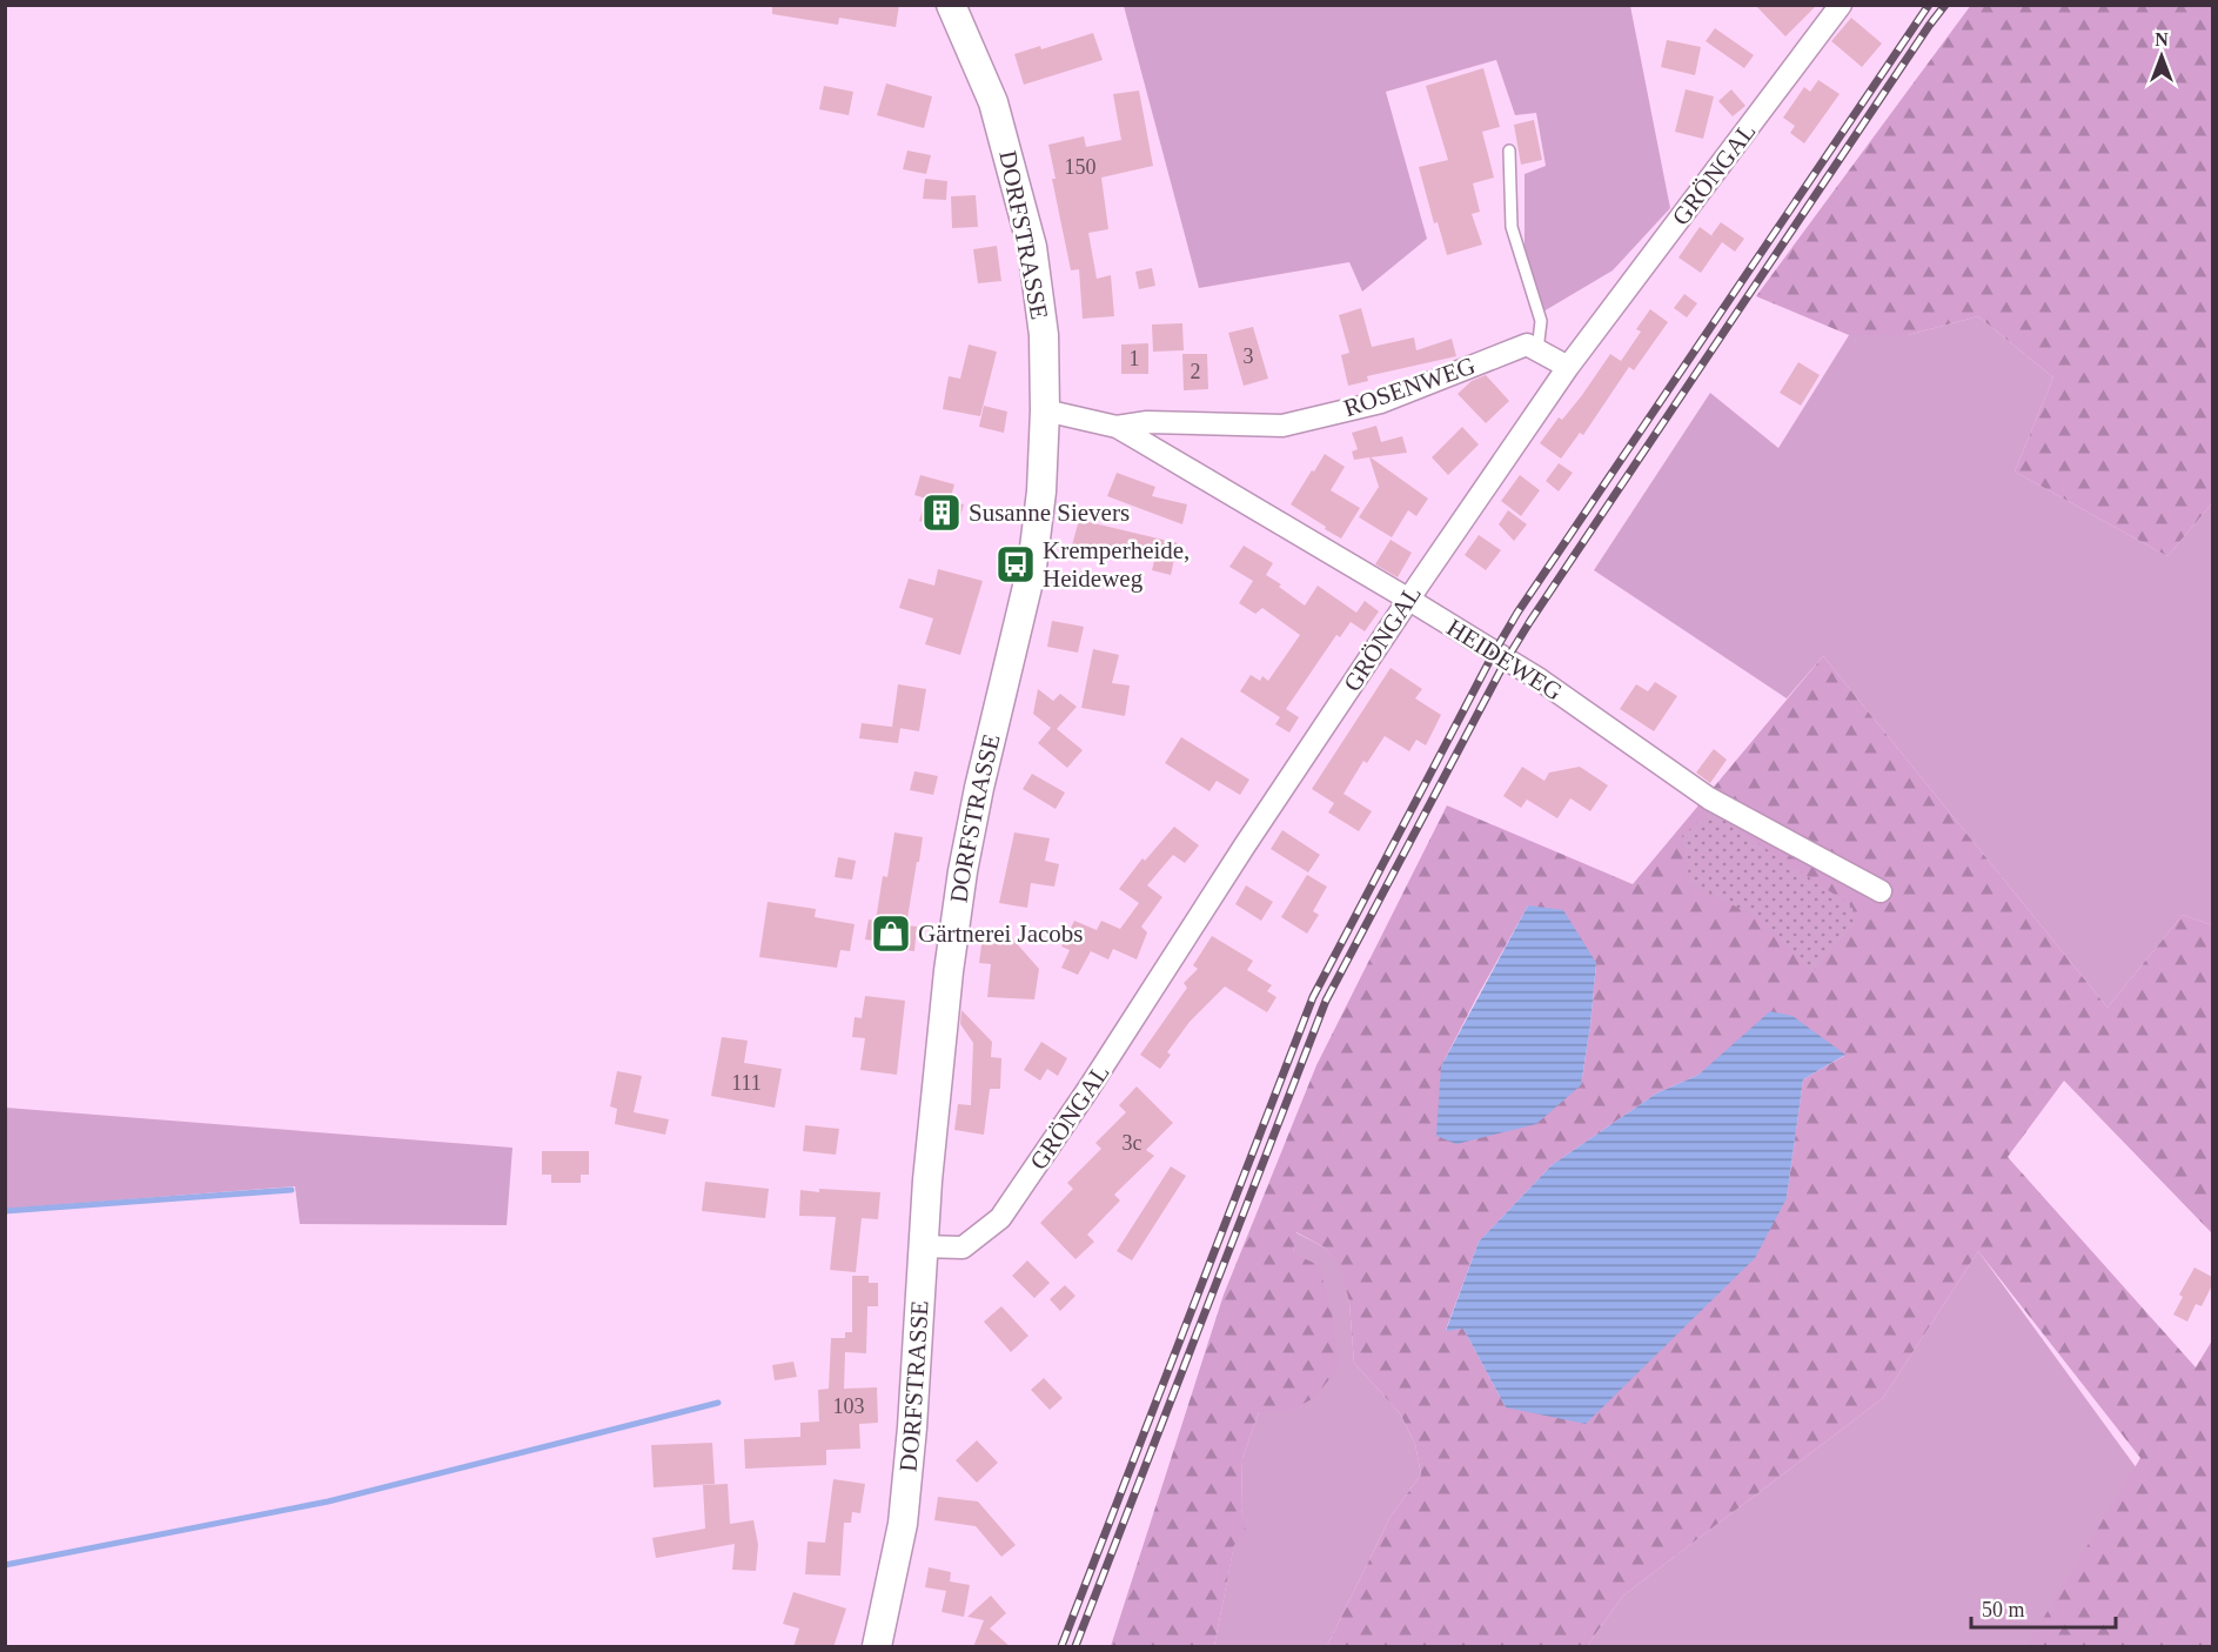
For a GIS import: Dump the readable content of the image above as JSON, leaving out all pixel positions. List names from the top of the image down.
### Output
{
  "streets": {
    "main road": ["DORFSTRASSE"],
    "street": ["GRÖNGAL", "ROSENWEG", "HEIDEWEG"]
  },
  "crossings": [
    ["GRÖNGAL", "DORFSTRASSE"],
    ["GRÖNGAL", "HEIDEWEG"],
    ["DORFSTRASSE", "HEIDEWEG"],
    ["ROSENWEG", "HEIDEWEG"]
  ],
  "places": {
    "building": ["Susanne Sievers"],
    "bus stop": ["Kremperheide, Heideweg"],
    "shop": ["Gärtnerei Jacobs"]
  },
  "house_numbers": [
    "150",
    "3",
    "1",
    "2",
    "111",
    "3c",
    "103"
  ],
  "scale_bar": "50 m",
  "north": "top"
}
